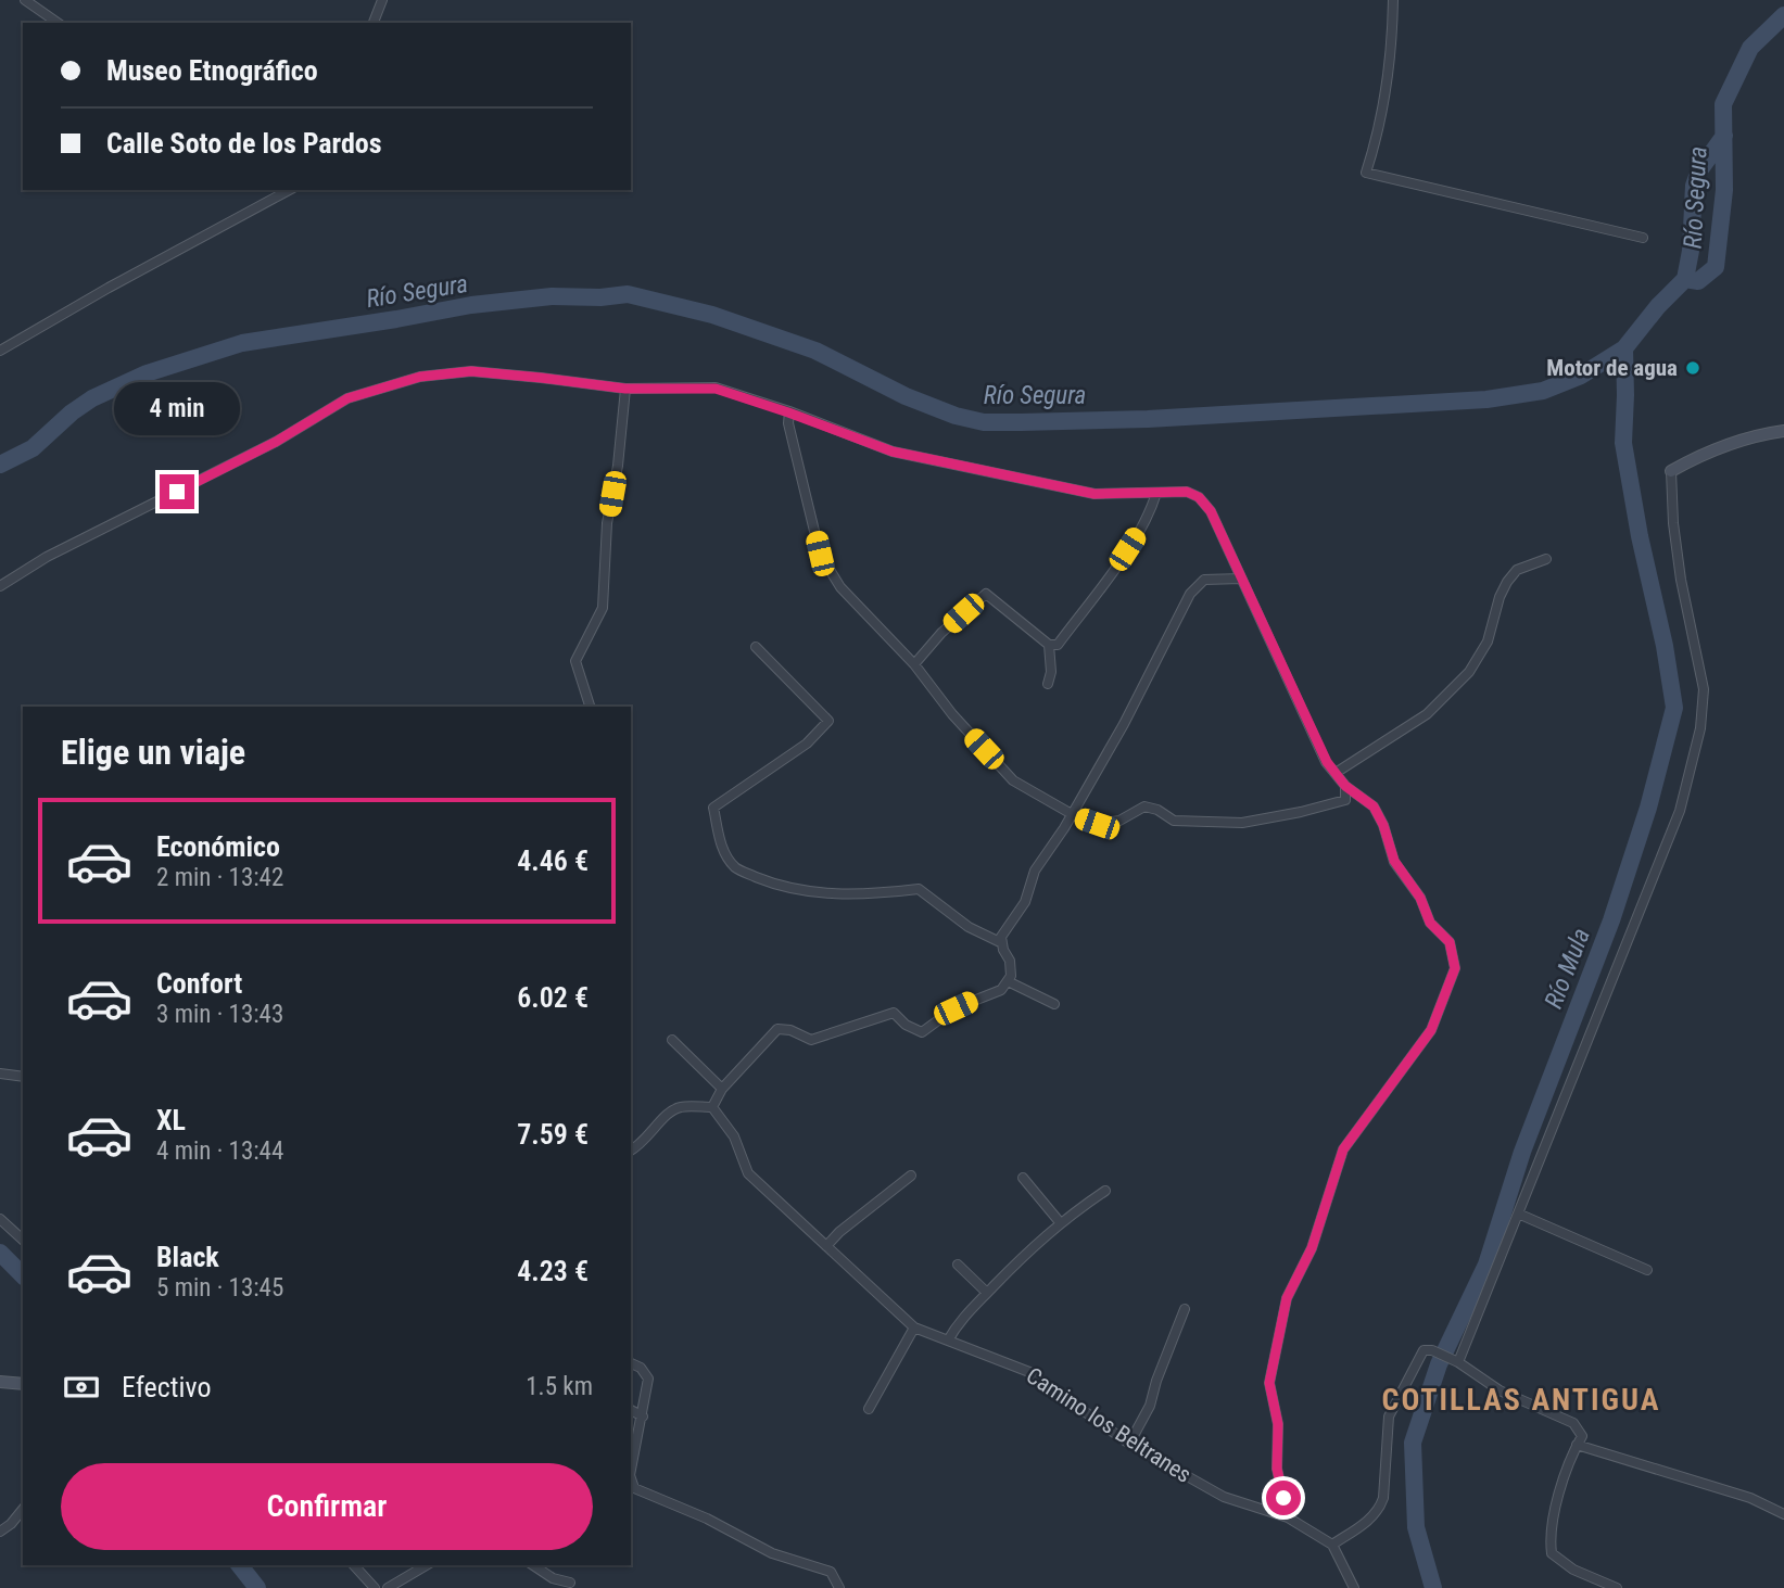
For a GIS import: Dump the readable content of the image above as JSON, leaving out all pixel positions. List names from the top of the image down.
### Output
{
  "streets": {
    "street": ["Camino los Beltranes"]
  },
  "districts": ["COTILLAS ANTIGUA"],
  "water": ["Río Segura", "Río Mula"],
  "places": ["Motor de agua"],
  "page": {
    "banner": ["Museo Etnográfico", "Calle Soto de los Pardos"],
    "bubble": "4 min",
    "heading": "Elige un viaje",
    "list": [
      {
        "name": "Económico",
        "note": "2 min · 13:42",
        "value": "4.46 €"
      },
      {
        "name": "Confort",
        "note": "3 min · 13:43",
        "value": "6.02 €"
      },
      {
        "name": "XL",
        "note": "4 min · 13:44",
        "value": "7.59 €"
      },
      {
        "name": "Black",
        "note": "5 min · 13:45",
        "value": "4.23 €"
      }
    ],
    "pay": ["Efectivo", "1.5 km"],
    "buttons": "Confirmar"
  }
}
